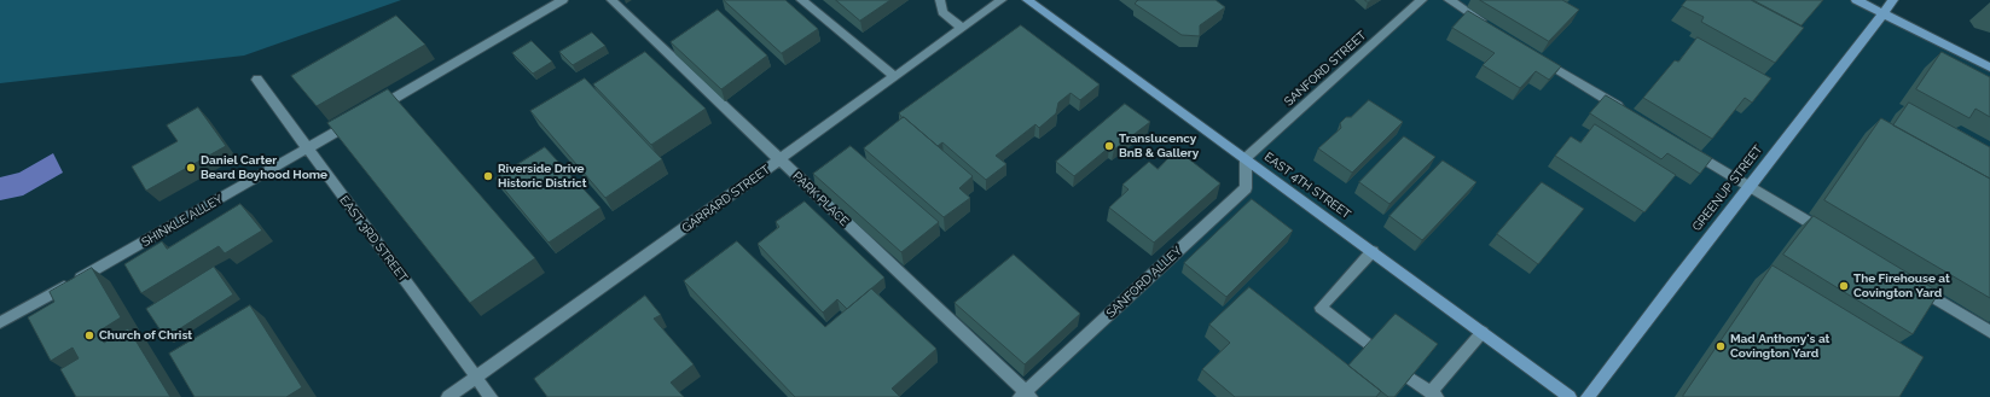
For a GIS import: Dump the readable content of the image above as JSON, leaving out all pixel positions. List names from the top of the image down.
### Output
{
  "streets": {
    "main road": ["EAST 4TH STREET", "GREENUP STREET"],
    "street": [
      "SANFORD STREET",
      "GARRARD STREET",
      "PARK PLACE",
      "SHINKLE ALLEY",
      "EAST 3RD STREET",
      "SANFORD ALLEY"
    ]
  },
  "crossings": [
    ["SANFORD STREET", "EAST 4TH STREET"],
    ["SANFORD STREET", "SANFORD ALLEY"],
    ["EAST 4TH STREET", "SANFORD ALLEY"],
    ["GARRARD STREET", "PARK PLACE"],
    ["GARRARD STREET", "EAST 3RD STREET"],
    ["PARK PLACE", "SANFORD ALLEY"],
    ["SHINKLE ALLEY", "EAST 3RD STREET"]
  ],
  "places": [
    "Translucency BnB & Gallery",
    "Daniel Carter Beard Boyhood Home",
    "Riverside Drive Historic District",
    "The Firehouse at Covington Yard",
    "Church of Christ",
    "Mad Anthony's at Covington Yard"
  ]
}
